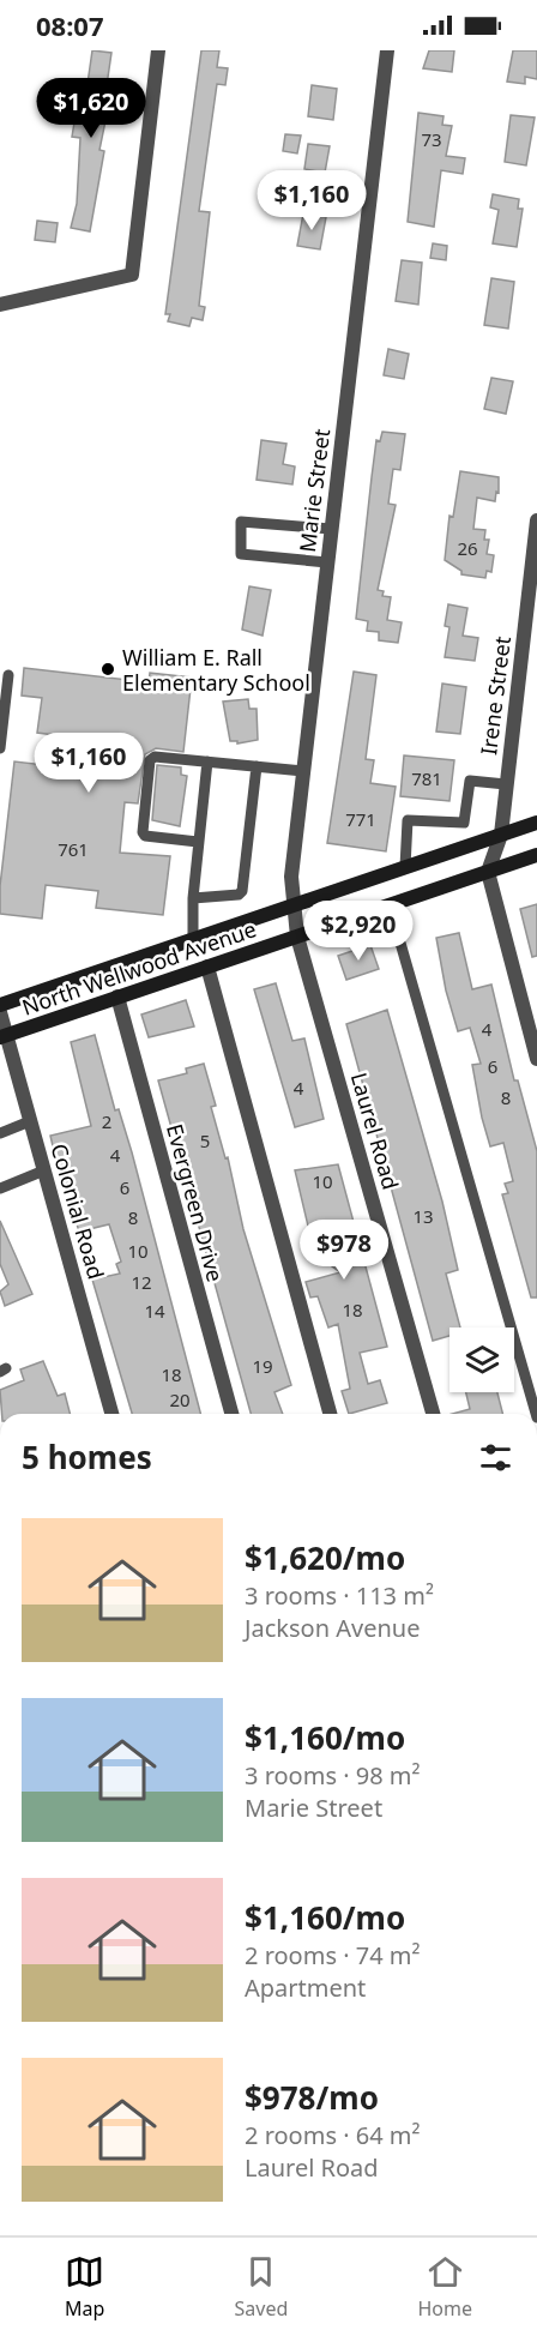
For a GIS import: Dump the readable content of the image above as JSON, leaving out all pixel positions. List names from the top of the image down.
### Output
{
  "streets": {
    "main road": ["North Wellwood Avenue"],
    "street": [
      "Marie Street",
      "Irene Street",
      "Laurel Road",
      "Evergreen Drive",
      "Colonial Road"
    ]
  },
  "crossings": [
    ["Marie Street", "North Wellwood Avenue"],
    ["Marie Street", "Laurel Road"],
    ["Irene Street", "North Wellwood Avenue"],
    ["North Wellwood Avenue", "Laurel Road"],
    ["North Wellwood Avenue", "Evergreen Drive"],
    ["North Wellwood Avenue", "Colonial Road"]
  ],
  "places": ["William E. Rall Elementary School"],
  "house_numbers": [
    "73",
    "26",
    "781",
    "771",
    "761",
    "4",
    "6",
    "4",
    "8",
    "2",
    "5",
    "4",
    "10",
    "6",
    "13",
    "8",
    "10",
    "12",
    "18",
    "14",
    "19",
    "18",
    "20"
  ],
  "page": {
    "status": "08:07",
    "price": [
      "$1,620",
      "$1,160",
      "$1,160",
      "$2,920",
      "$978"
    ],
    "heading": "5 homes",
    "list": [
      {
        "name": "$1,620/mo",
        "note": "3 rooms · 113 m² · Jackson Avenue"
      },
      {
        "name": "$1,160/mo",
        "note": "3 rooms · 98 m² · Marie Street"
      },
      {
        "name": "$1,160/mo",
        "note": "2 rooms · 74 m² · Apartment"
      },
      {
        "name": "$978/mo",
        "note": "2 rooms · 64 m² · Laurel Road"
      }
    ],
    "tabs": ["Map", "Saved", "Home"]
  }
}
